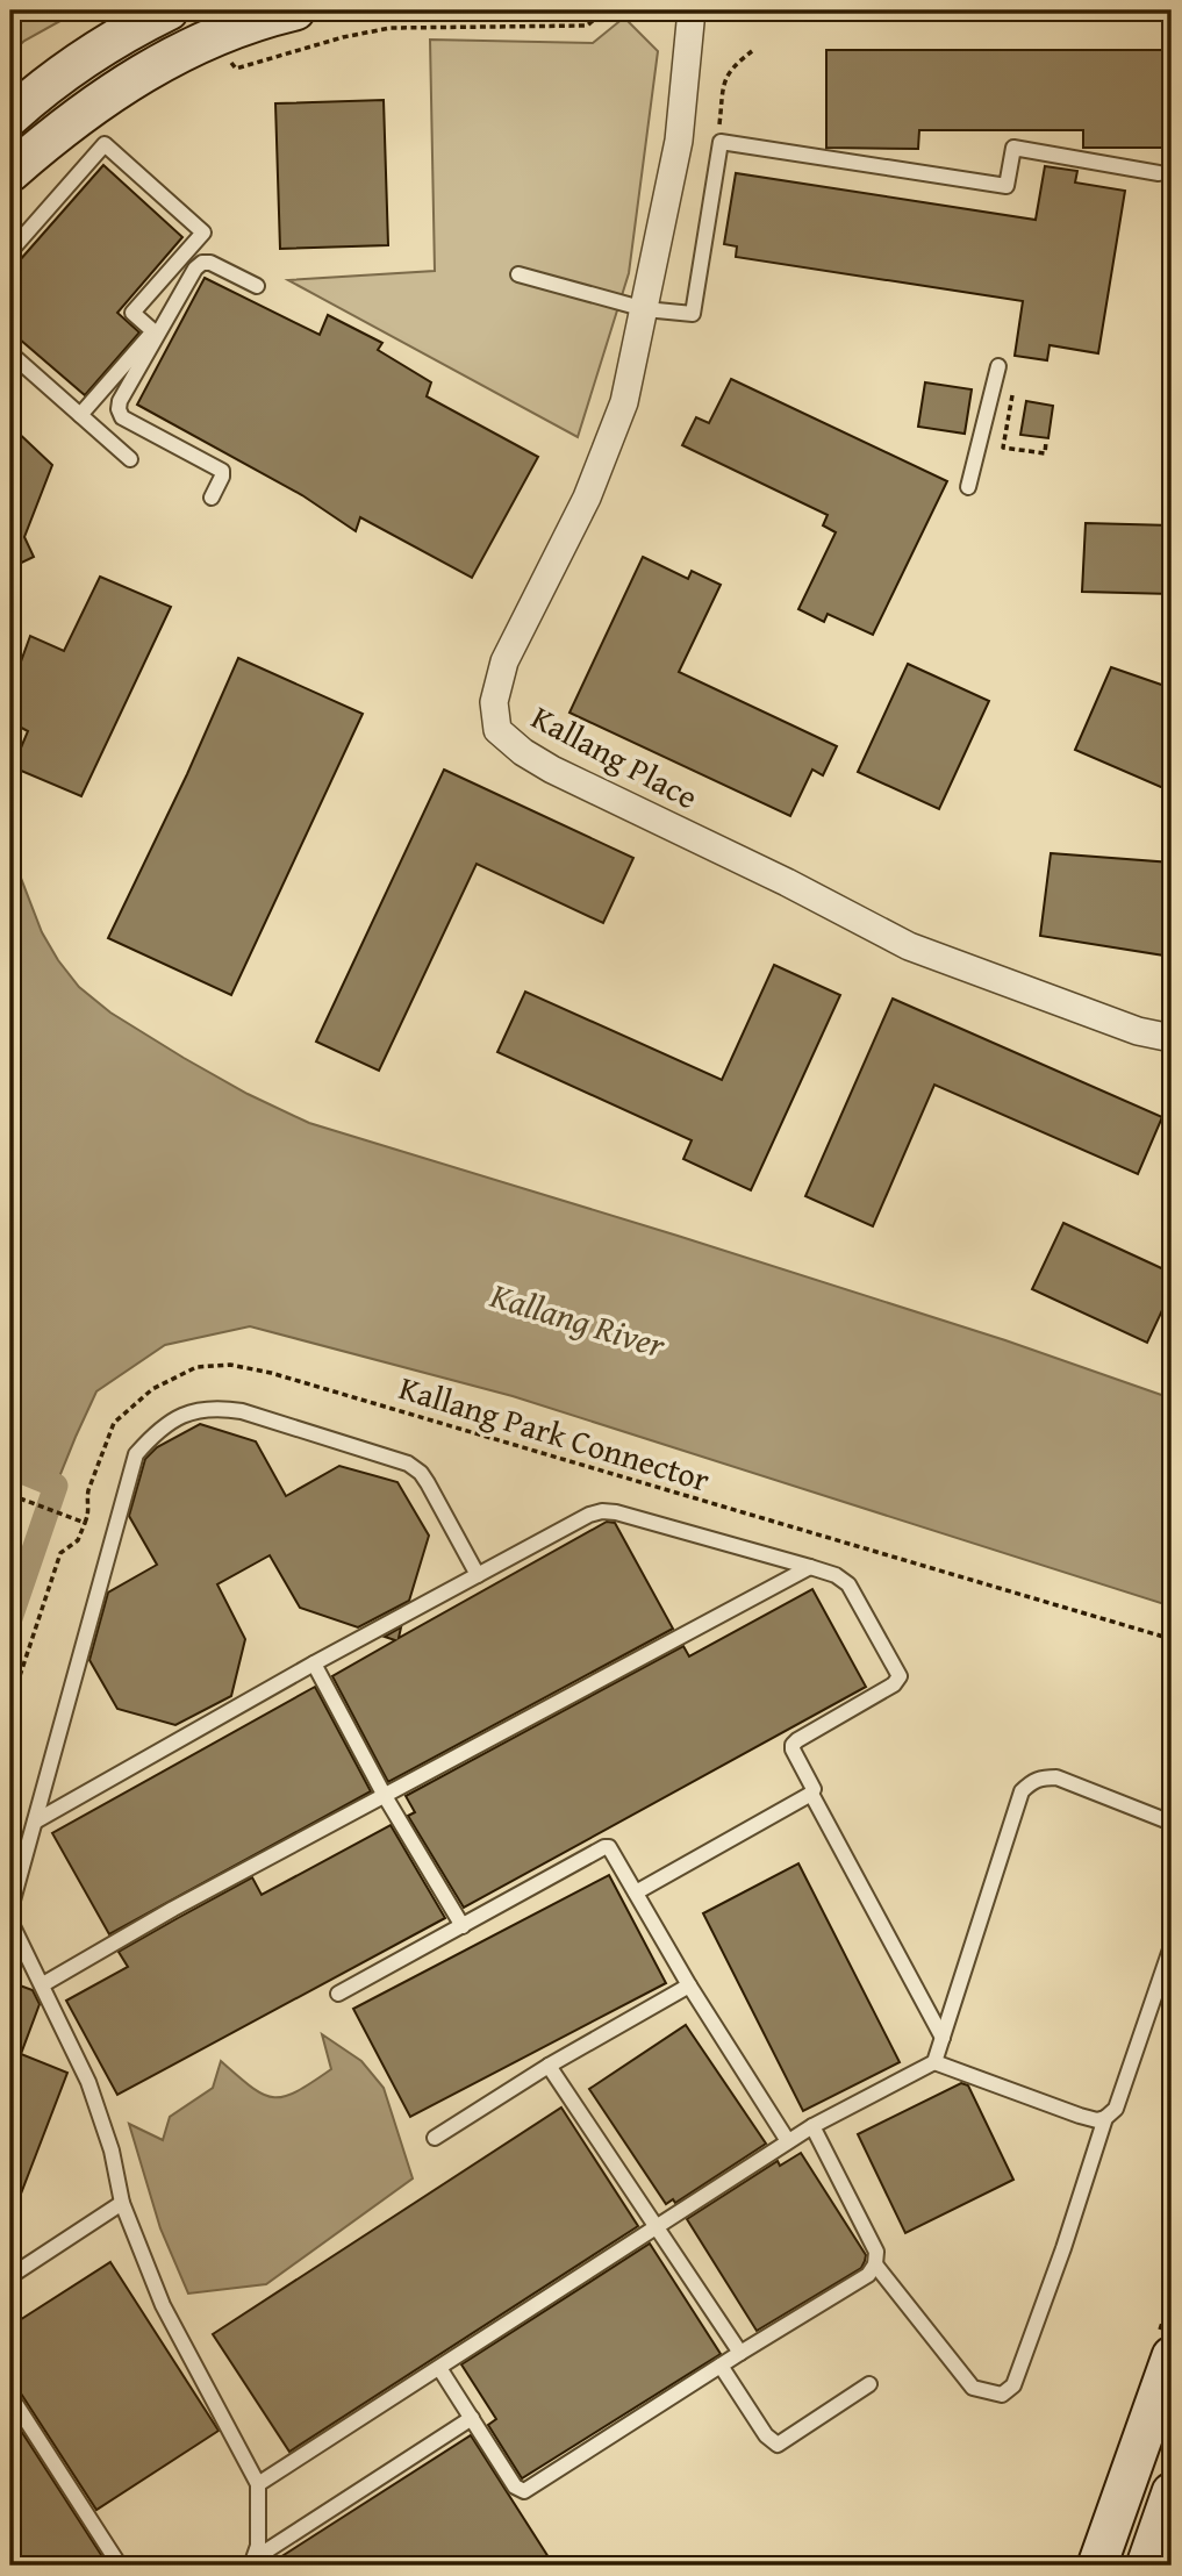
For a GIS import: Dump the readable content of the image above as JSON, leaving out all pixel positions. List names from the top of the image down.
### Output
{
  "streets": {
    "street": ["Kallang Place"],
    "path": ["Kallang Park Connector"]
  },
  "water": ["Kallang River"]
}
